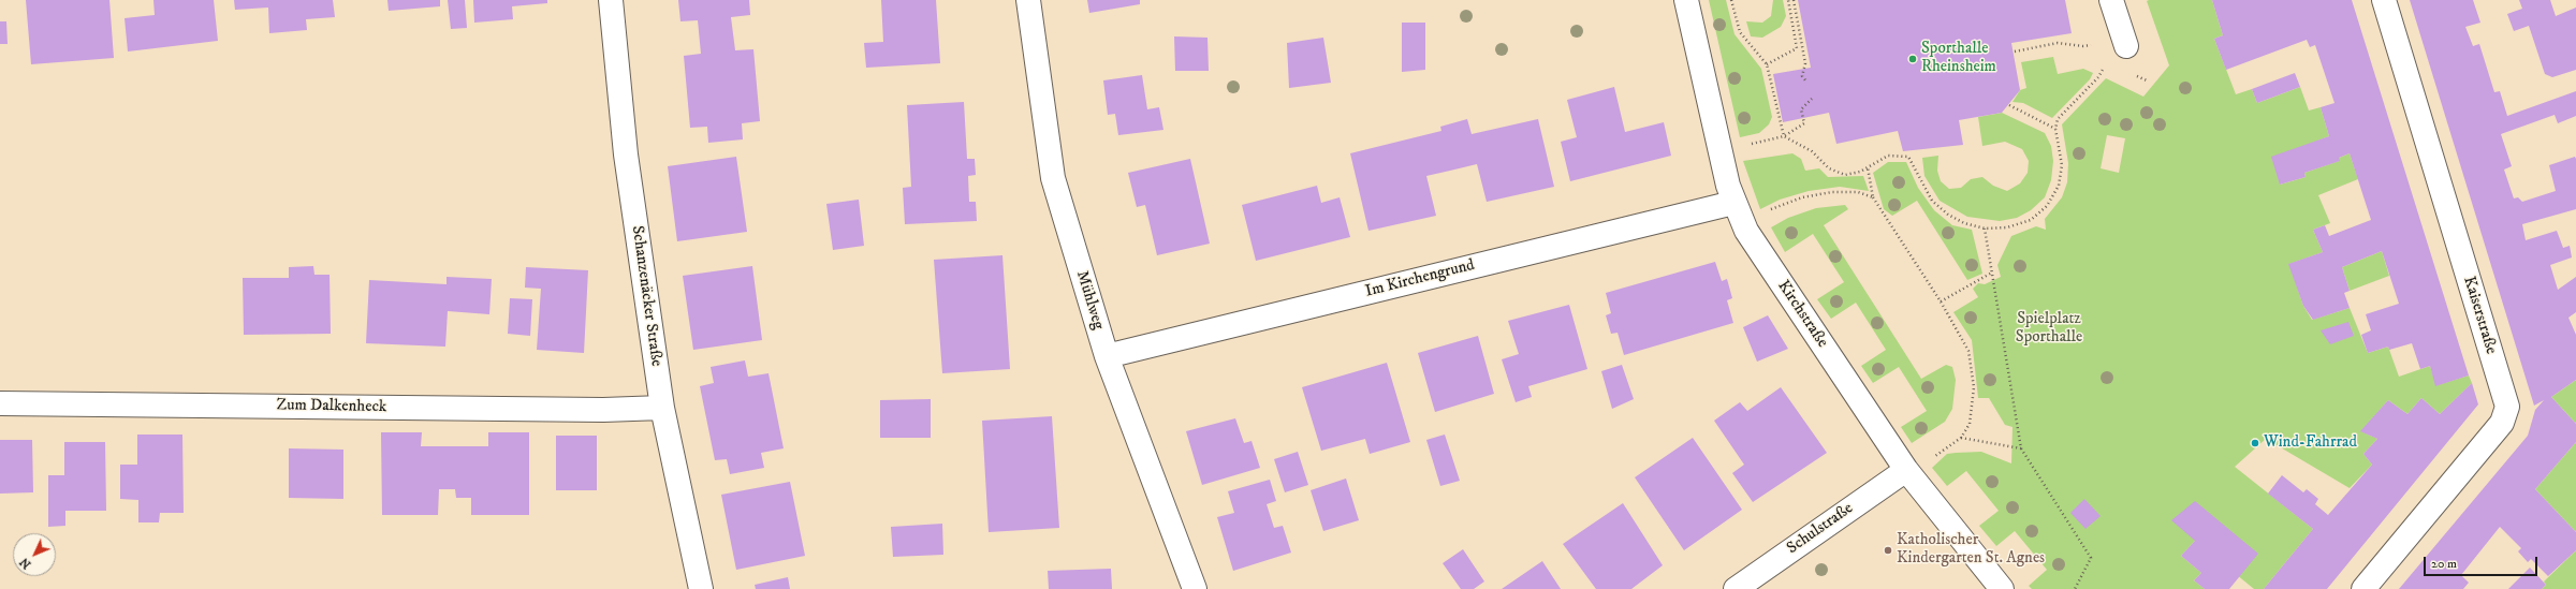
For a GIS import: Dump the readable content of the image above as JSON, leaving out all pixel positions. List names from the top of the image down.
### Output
{
  "streets": {
    "street": [
      "Im Kirchengrund",
      "Schanzenäcker Straße",
      "Mühlweg",
      "Kirchstraße",
      "Kaiserstraße",
      "Zum Dalkenheck",
      "Schulstraße"
    ]
  },
  "crossings": [
    ["Im Kirchengrund", "Mühlweg"],
    ["Im Kirchengrund", "Kirchstraße"],
    ["Schanzenäcker Straße", "Zum Dalkenheck"],
    ["Kirchstraße", "Schulstraße"]
  ],
  "parks": ["Spielplatz Sporthalle"],
  "places": ["Sporthalle Rheinsheim", "Wind-Fahrrad", "Katholischer Kindergarten St. Agnes"],
  "scale_bar": "20 m",
  "north": "bottom left"
}
